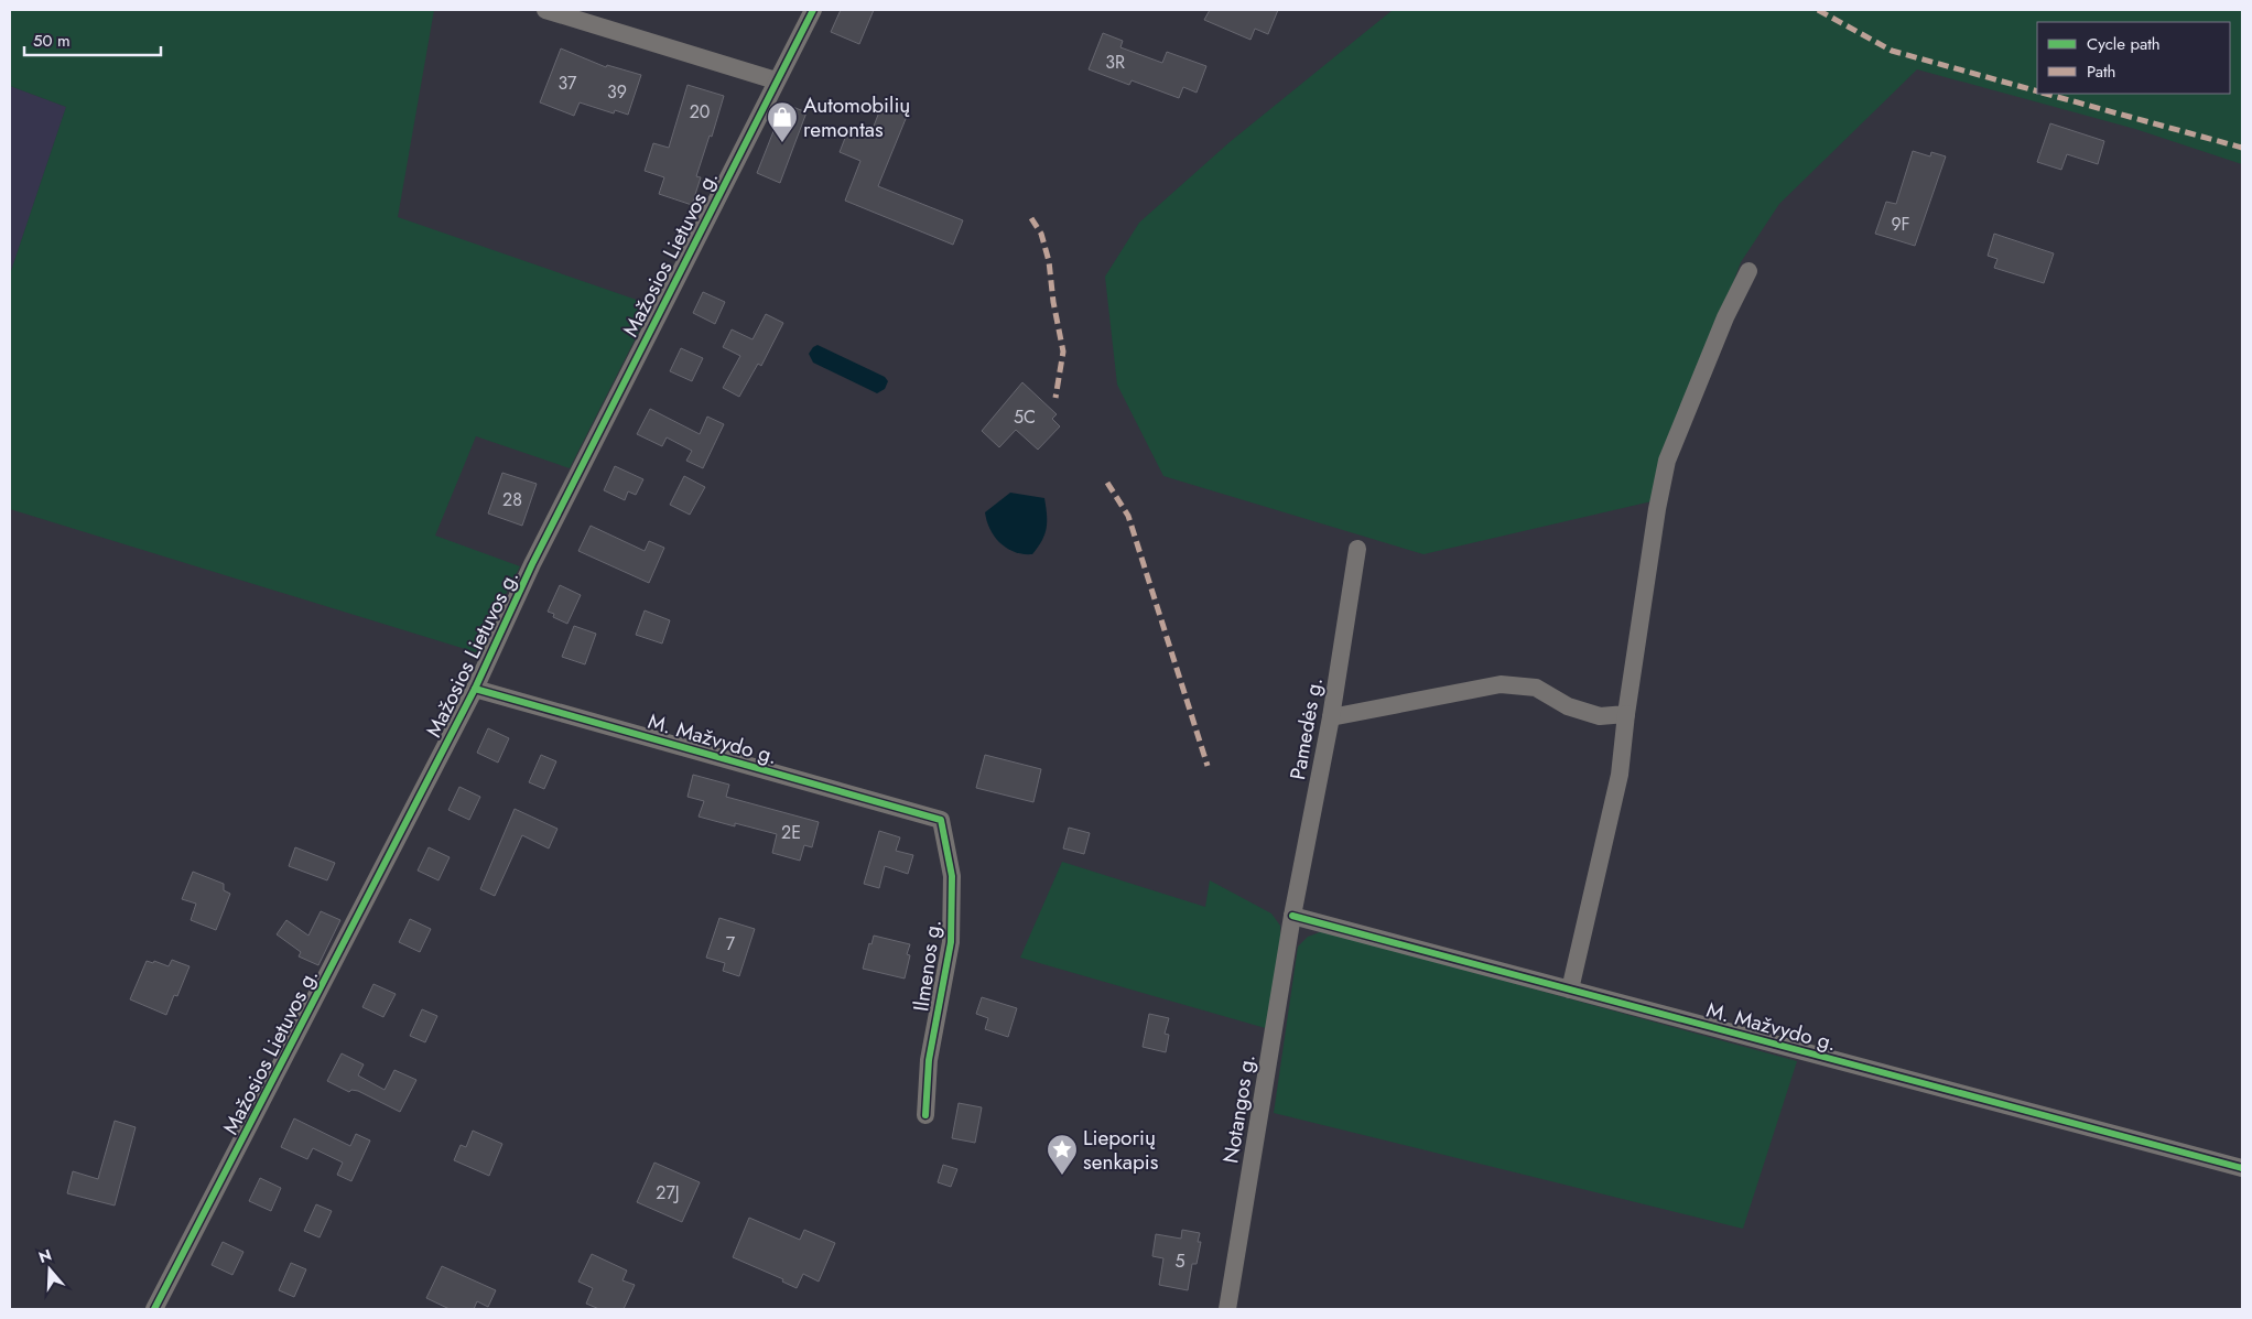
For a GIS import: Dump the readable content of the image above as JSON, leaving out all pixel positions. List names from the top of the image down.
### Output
{
  "streets": {
    "street": [
      "Mažosios Lietuvos g.",
      "Pamedės g.",
      "M. Mažvydo g.",
      "Ilmenos g.",
      "Notangos g."
    ]
  },
  "crossings": [
    ["Mažosios Lietuvos g.", "M. Mažvydo g."],
    ["Pamedės g.", "M. Mažvydo g."],
    ["Pamedės g.", "Notangos g."],
    ["M. Mažvydo g.", "Ilmenos g."],
    ["M. Mažvydo g.", "Notangos g."]
  ],
  "places": {
    "shop": ["Automobilių remontas"],
    "place": ["Lieporių senkapis"]
  },
  "house_numbers": [
    "3R",
    "37",
    "39",
    "20",
    "9F",
    "5C",
    "28",
    "2E",
    "7",
    "27J",
    "5"
  ],
  "legend": ["Cycle path", "Path"],
  "scale_bar": "50 m",
  "north": "top"
}
